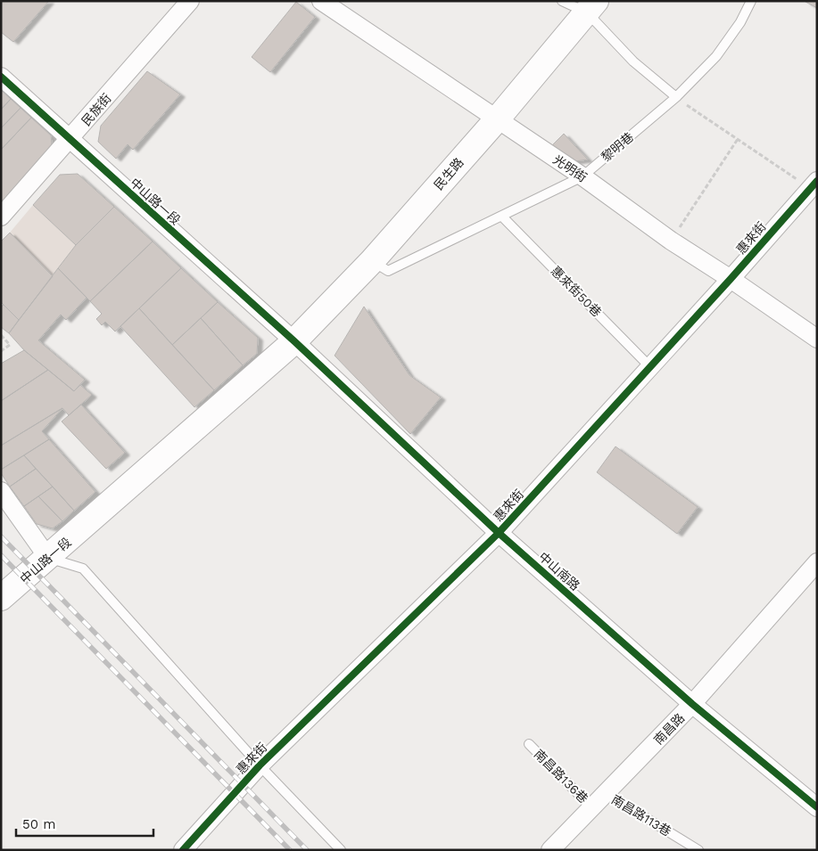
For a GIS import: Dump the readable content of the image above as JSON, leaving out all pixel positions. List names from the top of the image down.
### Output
{
  "streets": {
    "street": [
      "民族街",
      "光明街",
      "民生路",
      "中山路一段",
      "惠來街",
      "中山南路",
      "南昌路"
    ],
    "lane": [
      "黎明巷",
      "惠來街50巷",
      "南昌路136巷",
      "南昌路113巷"
    ]
  },
  "crossings": [
    ["民族街", "中山路一段"],
    ["黎明巷", "光明街"],
    ["黎明巷", "民生路"],
    ["黎明巷", "惠來街50巷"],
    ["光明街", "民生路"],
    ["光明街", "惠來街"],
    ["民生路", "中山路一段"],
    ["民生路", "中山南路"],
    ["中山路一段", "中山南路"],
    ["惠來街", "惠來街50巷"],
    ["惠來街", "中山南路"],
    ["中山南路", "南昌路"],
    ["南昌路", "南昌路136巷"],
    ["南昌路", "南昌路113巷"]
  ],
  "scale_bar": "50 m"
}
